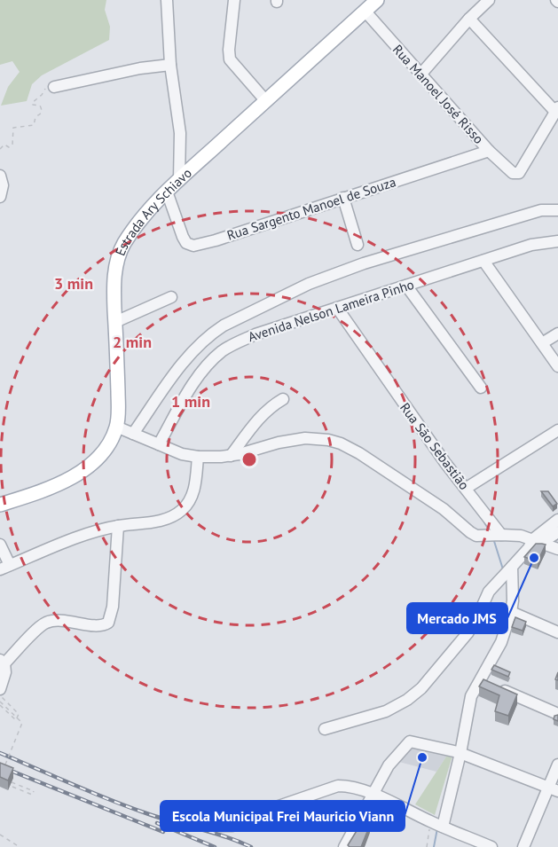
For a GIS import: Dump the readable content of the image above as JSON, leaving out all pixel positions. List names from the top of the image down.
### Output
{
  "streets": {
    "main road": ["Estrada Ary Schiavo"],
    "street": [
      "Rua Manoel José Risso",
      "Rua Sargento Manoel de Souza",
      "Avenida Nelson Lameira Pinho",
      "Rua São Sebastião"
    ]
  },
  "crossings": [
    ["Rua Manoel José Risso", "Rua Sargento Manoel de Souza"],
    ["Rua Manoel José Risso", "Estrada Ary Schiavo"],
    ["Rua Sargento Manoel de Souza", "Estrada Ary Schiavo"],
    ["Avenida Nelson Lameira Pinho", "Rua São Sebastião"]
  ],
  "places": ["Mercado JMS", "Escola Municipal Frei Mauricio Viann"],
  "rings": ["3 min", "2 min", "1 min"]
}
